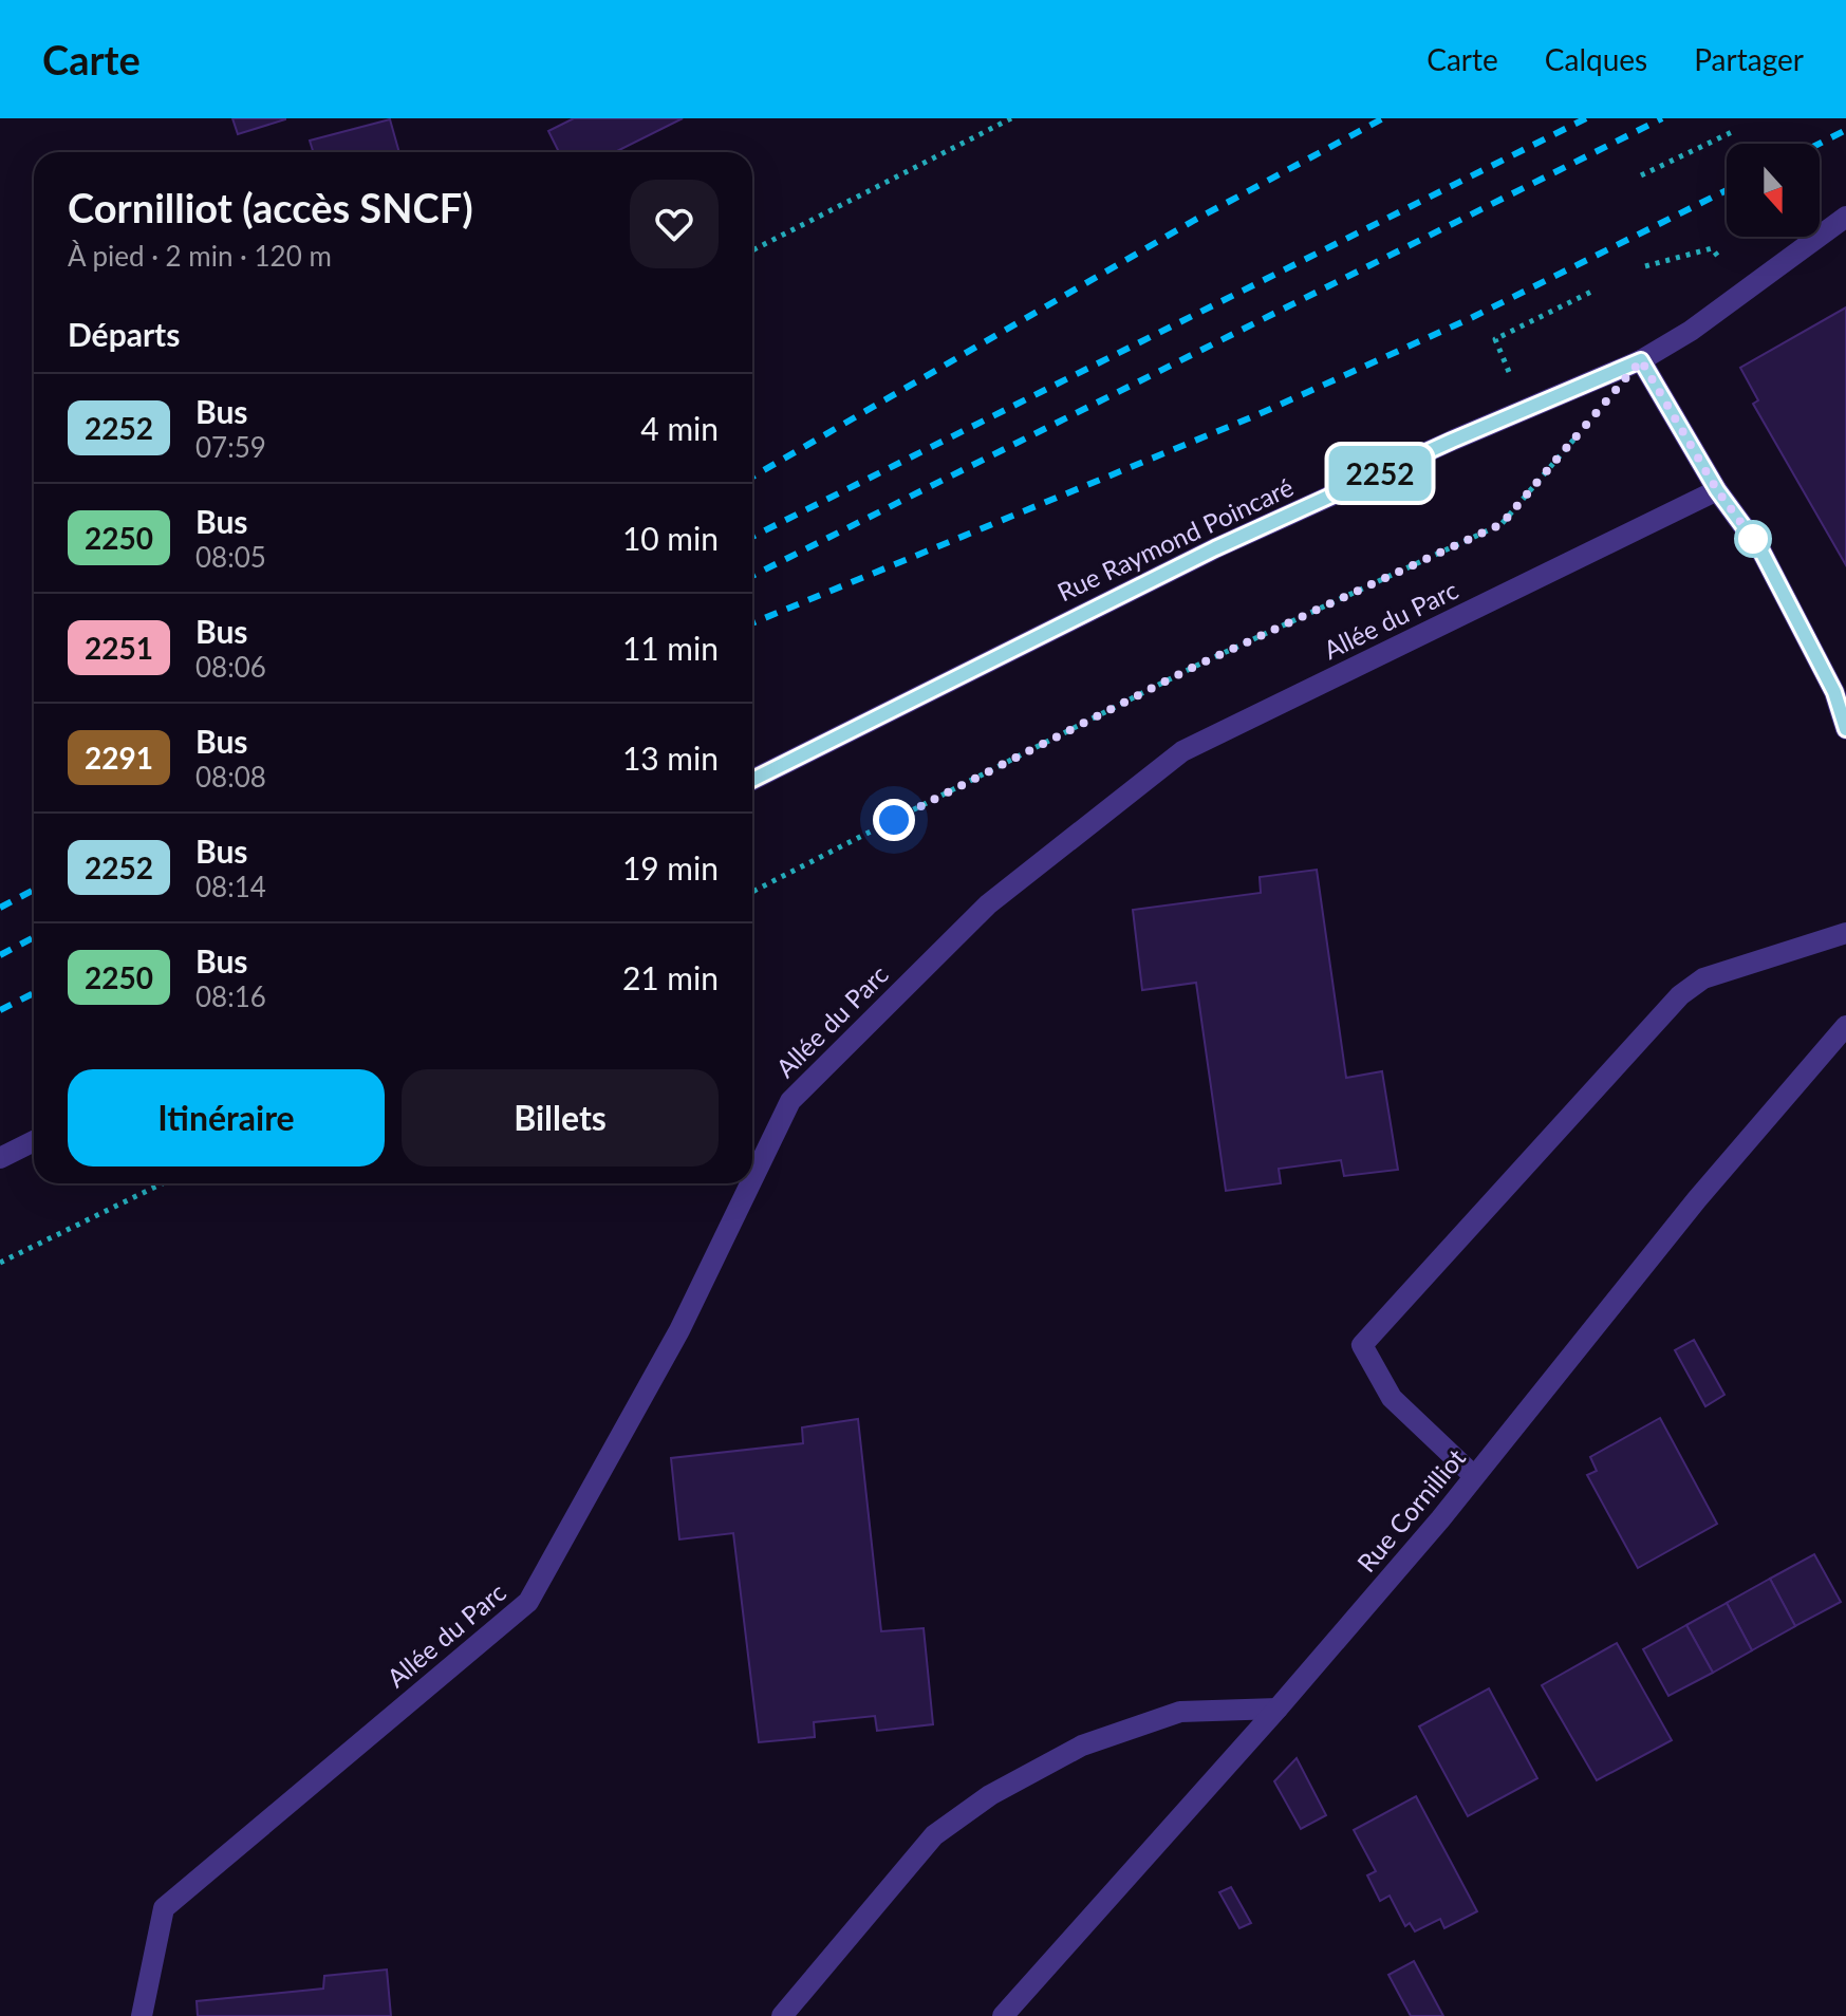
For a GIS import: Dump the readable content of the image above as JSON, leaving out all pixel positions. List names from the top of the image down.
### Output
{
  "streets": {
    "street": ["Rue Raymond Poincaré", "Allée du Parc", "Rue Cornilliot"]
  },
  "lines": ["bus line 2252"],
  "north": "bottom",
  "page": {
    "header": "Carte",
    "nav": ["Carte", "Calques", "Partager"],
    "on_map": "2252",
    "heading": [
      ["Cornilliot (accès SNCF)", "À pied · 2 min · 120 m"],
      "Départs"
    ],
    "list": [
      {
        "mark": "2252",
        "name": "Bus",
        "note": "07:59",
        "value": "4 min"
      },
      {
        "mark": "2250",
        "name": "Bus",
        "note": "08:05",
        "value": "10 min"
      },
      {
        "mark": "2251",
        "name": "Bus",
        "note": "08:06",
        "value": "11 min"
      },
      {
        "mark": "2291",
        "name": "Bus",
        "note": "08:08",
        "value": "13 min"
      },
      {
        "mark": "2252",
        "name": "Bus",
        "note": "08:14",
        "value": "19 min"
      },
      {
        "mark": "2250",
        "name": "Bus",
        "note": "08:16",
        "value": "21 min"
      }
    ],
    "buttons": ["Itinéraire", "Billets"]
  }
}
